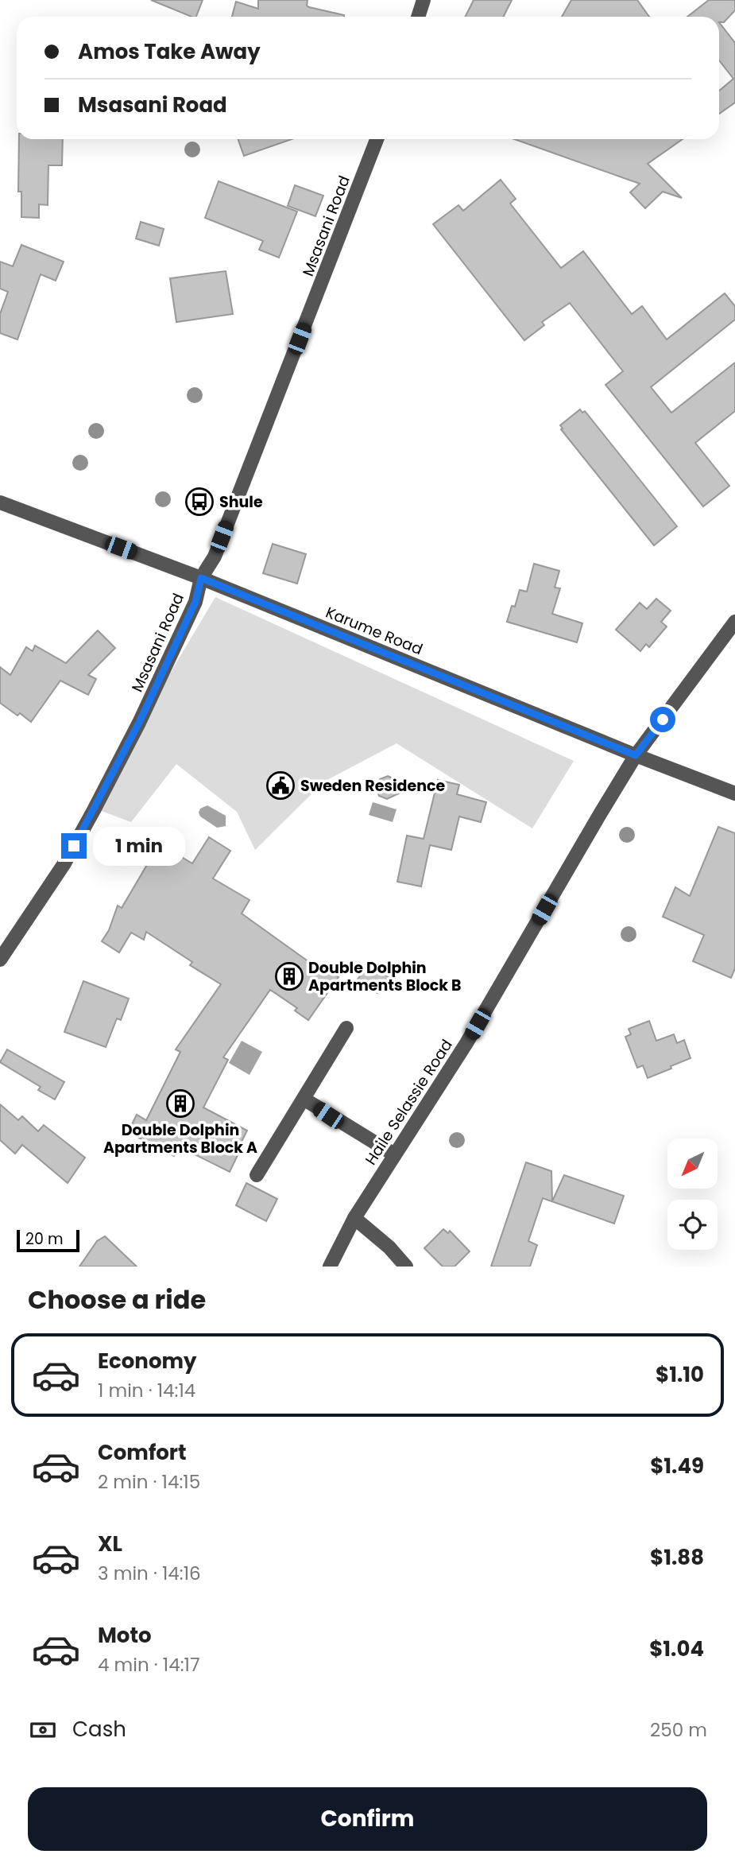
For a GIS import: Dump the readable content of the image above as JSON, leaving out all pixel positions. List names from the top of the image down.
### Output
{
  "streets": {
    "street": ["Msasani Road", "Karume Road", "Haile Selassie Road"]
  },
  "crossings": [
    ["Msasani Road", "Karume Road"],
    ["Karume Road", "Haile Selassie Road"]
  ],
  "places": {
    "bus stop": ["Shule"],
    "public building": ["Sweden Residence"],
    "building": ["Double Dolphin Apartments Block B", "Double Dolphin Apartments Block A"]
  },
  "scale_bar": "20 m",
  "north": "bottom left",
  "page": {
    "banner": ["Amos Take Away", "Msasani Road"],
    "bubble": "1 min",
    "scale": "20 m",
    "heading": "Choose a ride",
    "list": [
      {
        "name": "Economy",
        "note": "1 min · 14:14",
        "value": "$1.10"
      },
      {
        "name": "Comfort",
        "note": "2 min · 14:15",
        "value": "$1.49"
      },
      {
        "name": "XL",
        "note": "3 min · 14:16",
        "value": "$1.88"
      },
      {
        "name": "Moto",
        "note": "4 min · 14:17",
        "value": "$1.04"
      }
    ],
    "pay": ["Cash", "250 m"],
    "buttons": "Confirm"
  }
}
